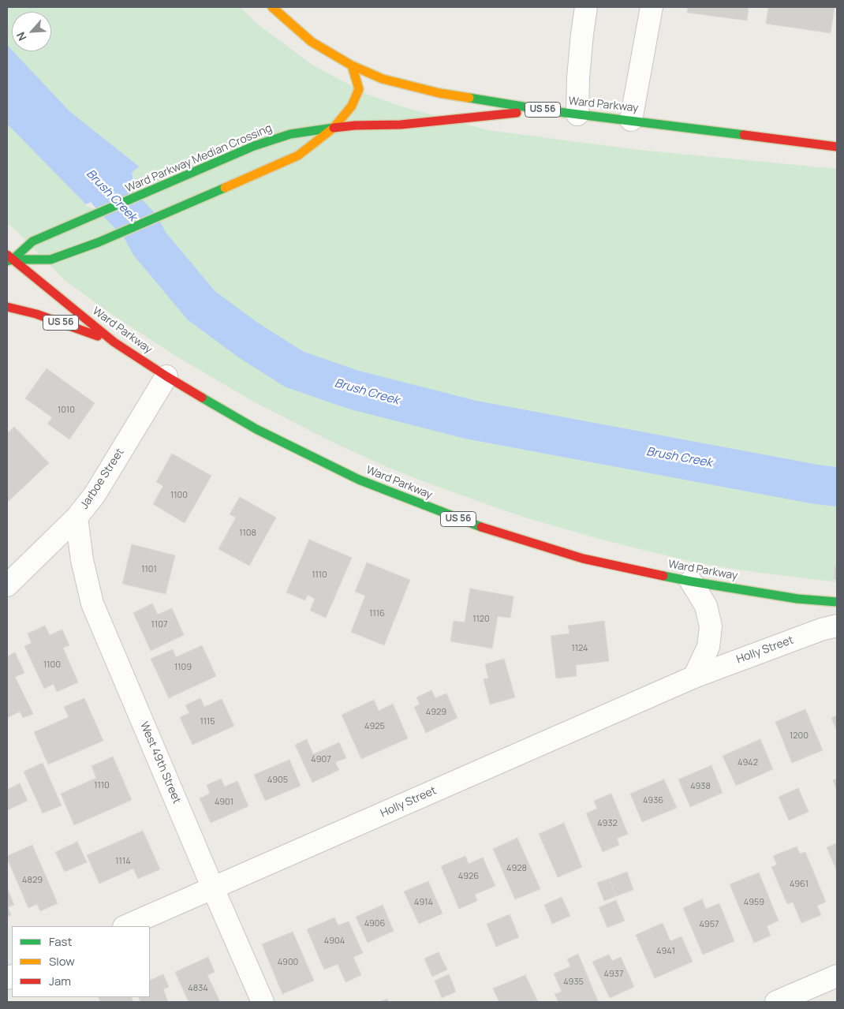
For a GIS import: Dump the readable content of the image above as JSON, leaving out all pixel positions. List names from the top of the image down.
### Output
{
  "streets": {
    "main road": ["Ward Parkway", "US 56", "Ward Parkway Median Crossing"],
    "street": ["Jarboe Street", "Holly Street", "West 49th Street"]
  },
  "crossings": [
    ["Ward Parkway", "US 56"],
    ["Ward Parkway", "Ward Parkway Median Crossing"],
    ["Ward Parkway", "Jarboe Street"],
    ["Jarboe Street", "West 49th Street"],
    ["Holly Street", "West 49th Street"]
  ],
  "water": ["Brush Creek"],
  "house_numbers": [
    "1010",
    "1100",
    "1108",
    "1101",
    "1110",
    "1116",
    "1120",
    "1107",
    "1124",
    "1100",
    "1109",
    "4929",
    "1115",
    "4925",
    "1200",
    "4907",
    "4942",
    "4905",
    "1110",
    "4938",
    "4936",
    "4901",
    "4932",
    "1114",
    "4928",
    "4926",
    "4829",
    "4961",
    "4914",
    "4959",
    "4906",
    "4957",
    "4904",
    "4941",
    "4900",
    "4937",
    "4935",
    "4834"
  ],
  "legend": ["Fast", "Slow", "Jam"],
  "north": "bottom left"
}
